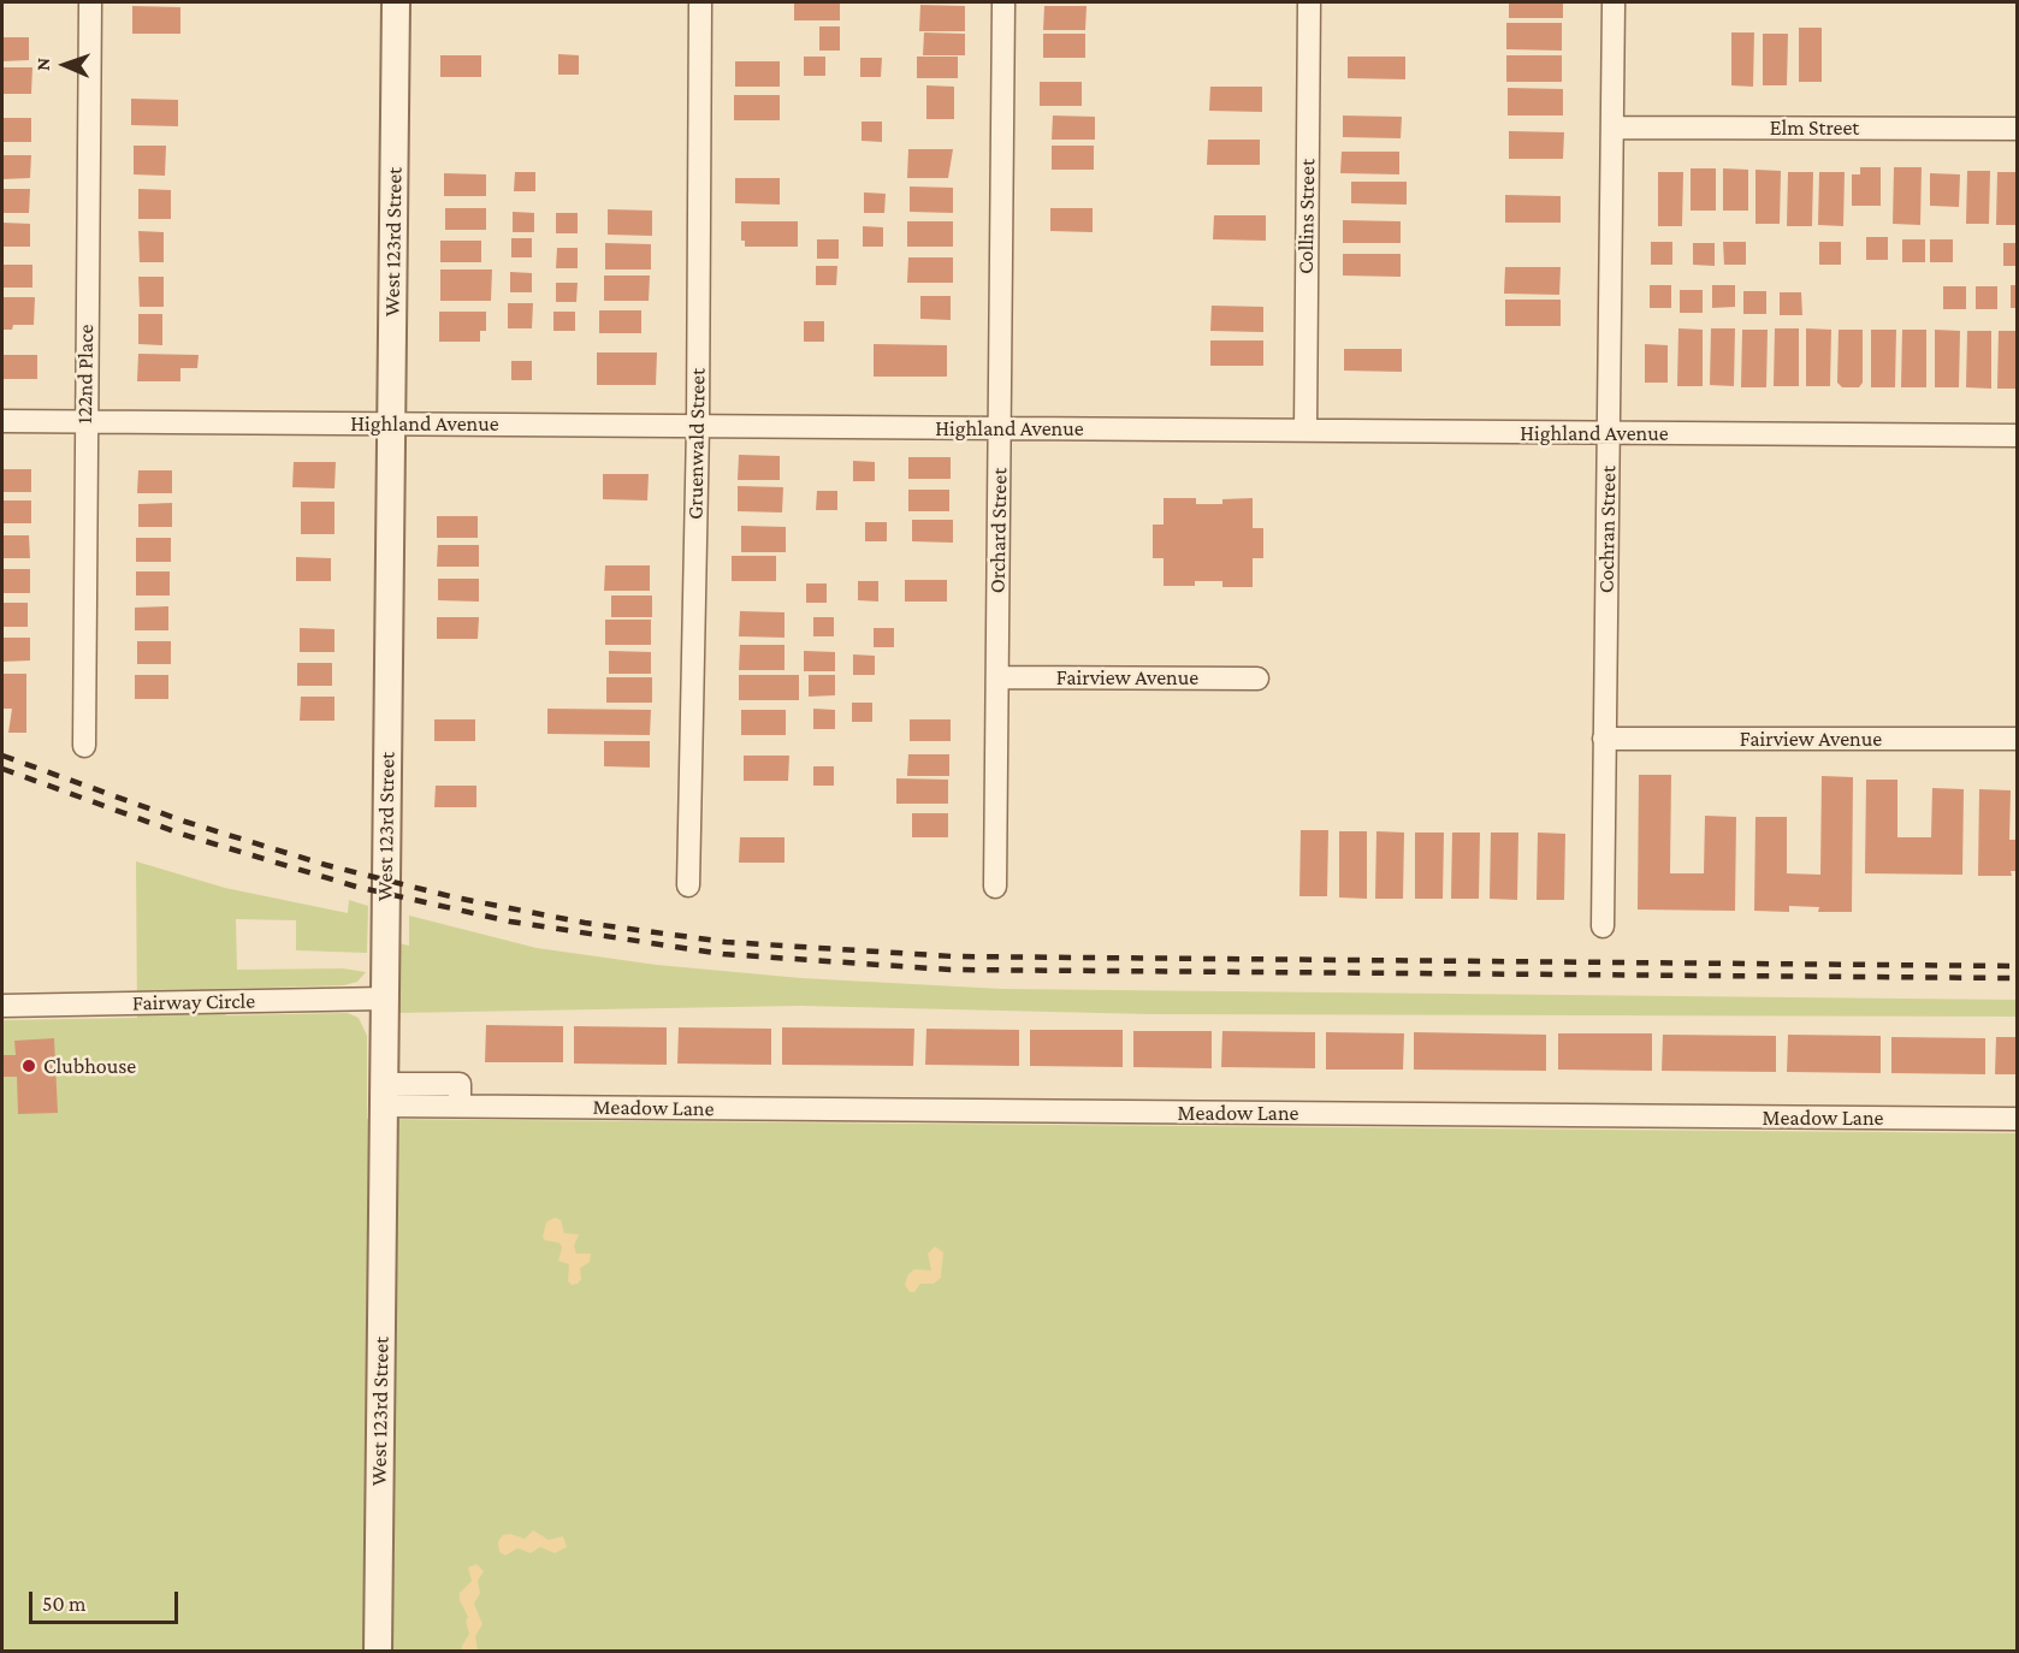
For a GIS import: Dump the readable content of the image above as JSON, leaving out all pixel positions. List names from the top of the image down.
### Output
{
  "streets": {
    "street": [
      "Elm Street",
      "Collins Street",
      "West 123rd Street",
      "122nd Place",
      "Highland Avenue",
      "Gruenwald Street",
      "Cochran Street",
      "Orchard Street",
      "Fairview Avenue",
      "Fairway Circle",
      "Meadow Lane"
    ]
  },
  "crossings": [
    ["Elm Street", "Cochran Street"],
    ["Collins Street", "Highland Avenue"],
    ["West 123rd Street", "Highland Avenue"],
    ["West 123rd Street", "Fairway Circle"],
    ["West 123rd Street", "Meadow Lane"],
    ["122nd Place", "Highland Avenue"],
    ["Highland Avenue", "Gruenwald Street"],
    ["Highland Avenue", "Cochran Street"],
    ["Highland Avenue", "Orchard Street"],
    ["Cochran Street", "Fairview Avenue"],
    ["Orchard Street", "Fairview Avenue"]
  ],
  "places": ["Clubhouse"],
  "scale_bar": "50 m",
  "north": "left"
}
